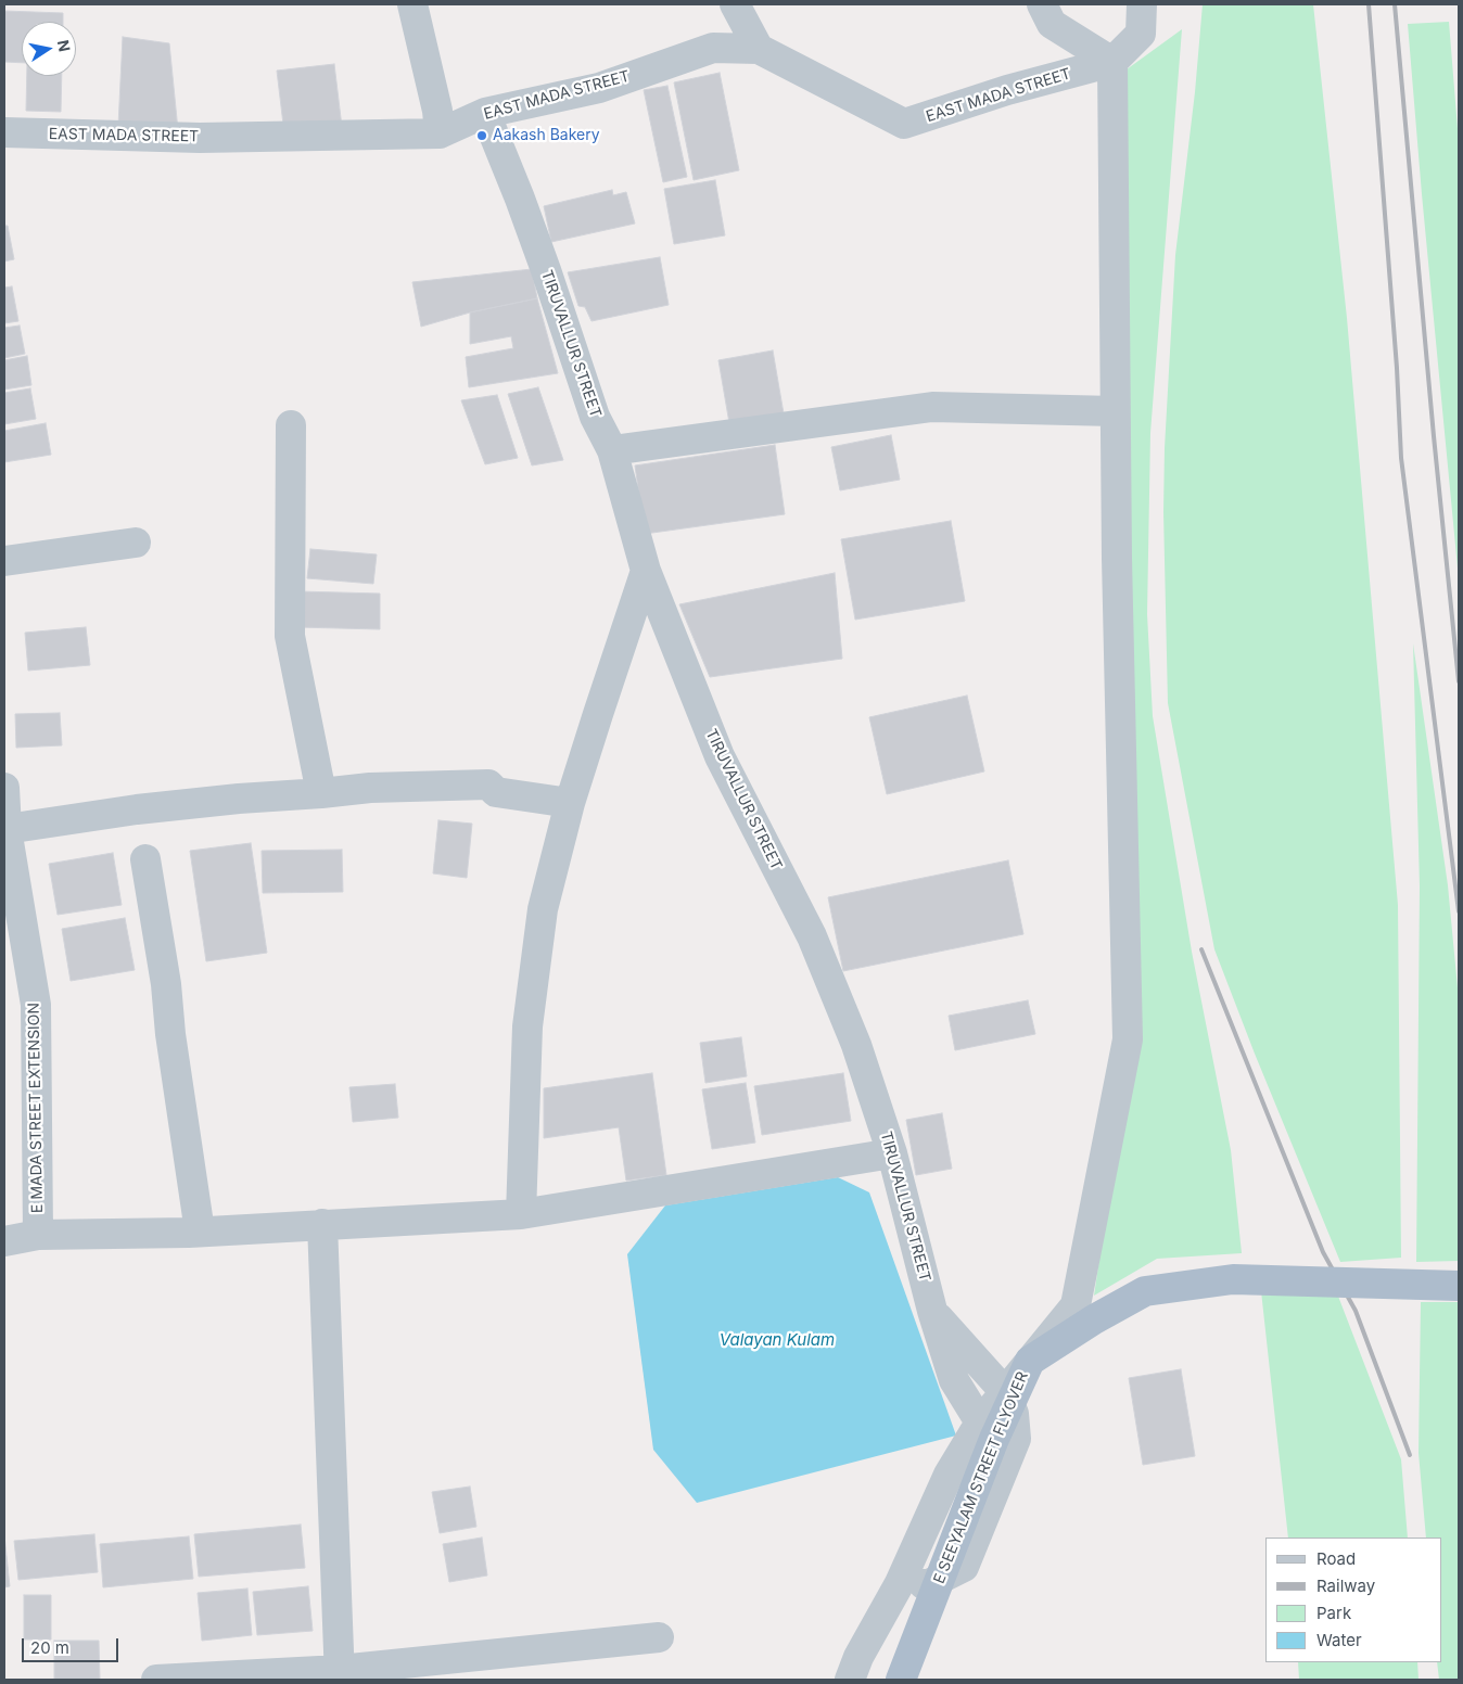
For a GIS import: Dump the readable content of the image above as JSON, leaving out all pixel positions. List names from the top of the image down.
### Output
{
  "streets": {
    "main road": ["E SEEYALAM STREET FLYOVER"],
    "street": ["EAST MADA STREET", "TIRUVALLUR STREET", "E MADA STREET EXTENSION"]
  },
  "crossings": [
    ["EAST MADA STREET", "TIRUVALLUR STREET"]
  ],
  "water": ["Valayan Kulam"],
  "places": ["Aakash Bakery"],
  "legend": [
    "Road",
    "Railway",
    "Park",
    "Water"
  ],
  "scale_bar": "20 m",
  "north": "right"
}
